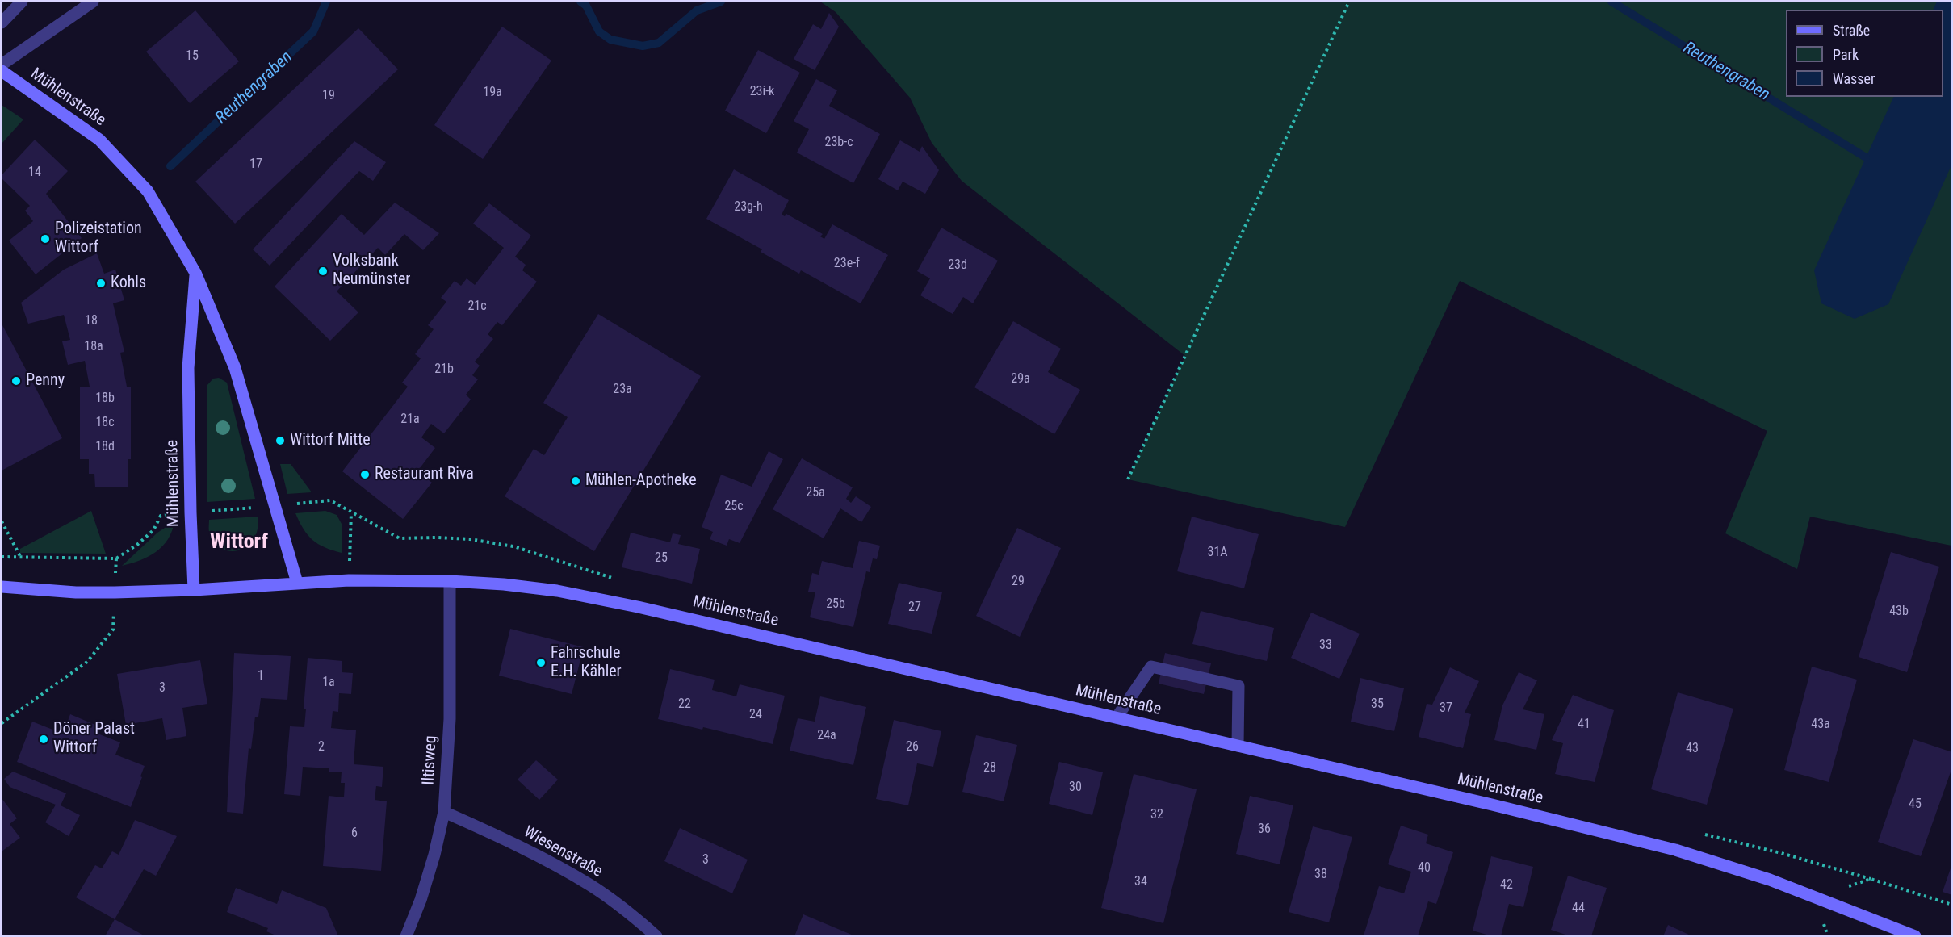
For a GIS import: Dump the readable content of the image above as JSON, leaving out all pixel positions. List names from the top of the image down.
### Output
{
  "streets": {
    "street": ["Mühlenstraße", "Iltisweg", "Wiesenstraße"]
  },
  "crossings": [
    ["Mühlenstraße", "Iltisweg"],
    ["Iltisweg", "Wiesenstraße"]
  ],
  "districts": ["Wittorf"],
  "water": ["Reuthengraben"],
  "places": [
    "Polizeistation Wittorf",
    "Volksbank Neumünster",
    "Kohls",
    "Penny",
    "Wittorf Mitte",
    "Restaurant Riva",
    "Mühlen-Apotheke",
    "Fahrschule E.H. Kähler",
    "Döner Palast Wittorf"
  ],
  "house_numbers": [
    "15",
    "23i-k",
    "19a",
    "19",
    "23b-c",
    "17",
    "14",
    "23g-h",
    "23e-f",
    "23d",
    "21c",
    "18",
    "18a",
    "21b",
    "29a",
    "23a",
    "18b",
    "21a",
    "18c",
    "18d",
    "25a",
    "25c",
    "31A",
    "25",
    "29",
    "25b",
    "27",
    "43b",
    "33",
    "1",
    "1a",
    "3",
    "22",
    "35",
    "37",
    "24",
    "41",
    "43a",
    "24a",
    "2",
    "26",
    "43",
    "28",
    "30",
    "45",
    "32",
    "36",
    "6",
    "3",
    "40",
    "38",
    "34",
    "42",
    "44"
  ],
  "legend": ["Straße", "Park", "Wasser"]
}
